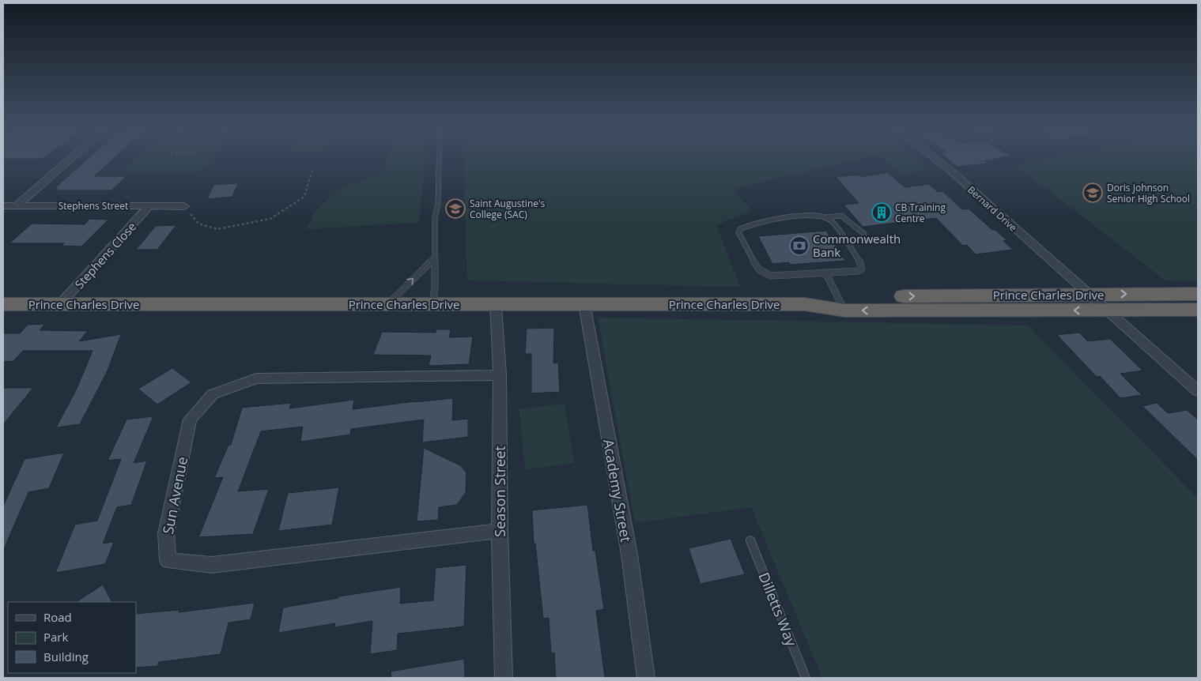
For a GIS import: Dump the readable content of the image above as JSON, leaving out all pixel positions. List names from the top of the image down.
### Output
{
  "streets": {
    "highway": ["Prince Charles Drive"],
    "street": [
      "Stephens Street",
      "Bernard Drive",
      "Stephens Close",
      "Academy Street",
      "Season Street",
      "Sun Avenue"
    ],
    "lane": ["Dilletts Way"]
  },
  "crossings": [
    ["Stephens Street", "Stephens Close"],
    ["Bernard Drive", "Prince Charles Drive"],
    ["Stephens Close", "Prince Charles Drive"],
    ["Prince Charles Drive", "Academy Street"],
    ["Prince Charles Drive", "Season Street"],
    ["Season Street", "Sun Avenue"]
  ],
  "places": {
    "school or university": ["Doris Johnson Senior High School", "Saint Augustine's College (SAC)"],
    "building": ["CB Training Centre"],
    "bank": ["Commonwealth Bank"]
  },
  "legend": ["Road", "Park", "Building"]
}
